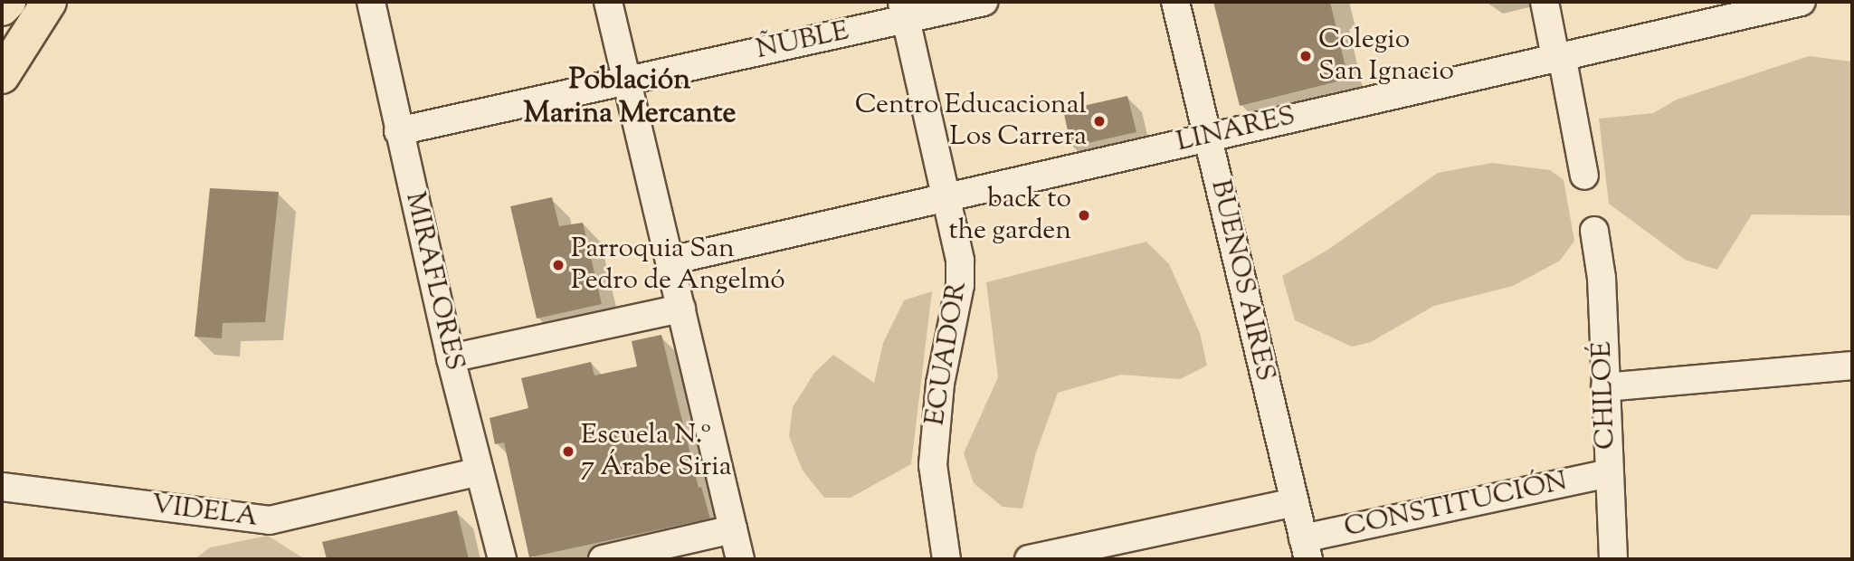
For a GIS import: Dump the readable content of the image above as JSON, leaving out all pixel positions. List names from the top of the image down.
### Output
{
  "streets": {
    "street": [
      "ÑUBLE",
      "LINARES",
      "BUENOS AIRES",
      "MIRAFLORES",
      "ECUADOR",
      "CHILOÉ",
      "CONSTITUCIÓN",
      "VIDELA"
    ]
  },
  "crossings": [
    ["ÑUBLE", "MIRAFLORES"],
    ["ÑUBLE", "ECUADOR"],
    ["LINARES", "BUENOS AIRES"],
    ["LINARES", "ECUADOR"],
    ["BUENOS AIRES", "CONSTITUCIÓN"],
    ["MIRAFLORES", "VIDELA"],
    ["CHILOÉ", "CONSTITUCIÓN"]
  ],
  "districts": ["Población Marina Mercante"],
  "places": [
    "Colegio San Ignacio",
    "Centro Educacional Los Carrera",
    "back to the garden",
    "Parroquia San Pedro de Angelmó",
    "Escuela N.º 7 Árabe Siria"
  ]
}
